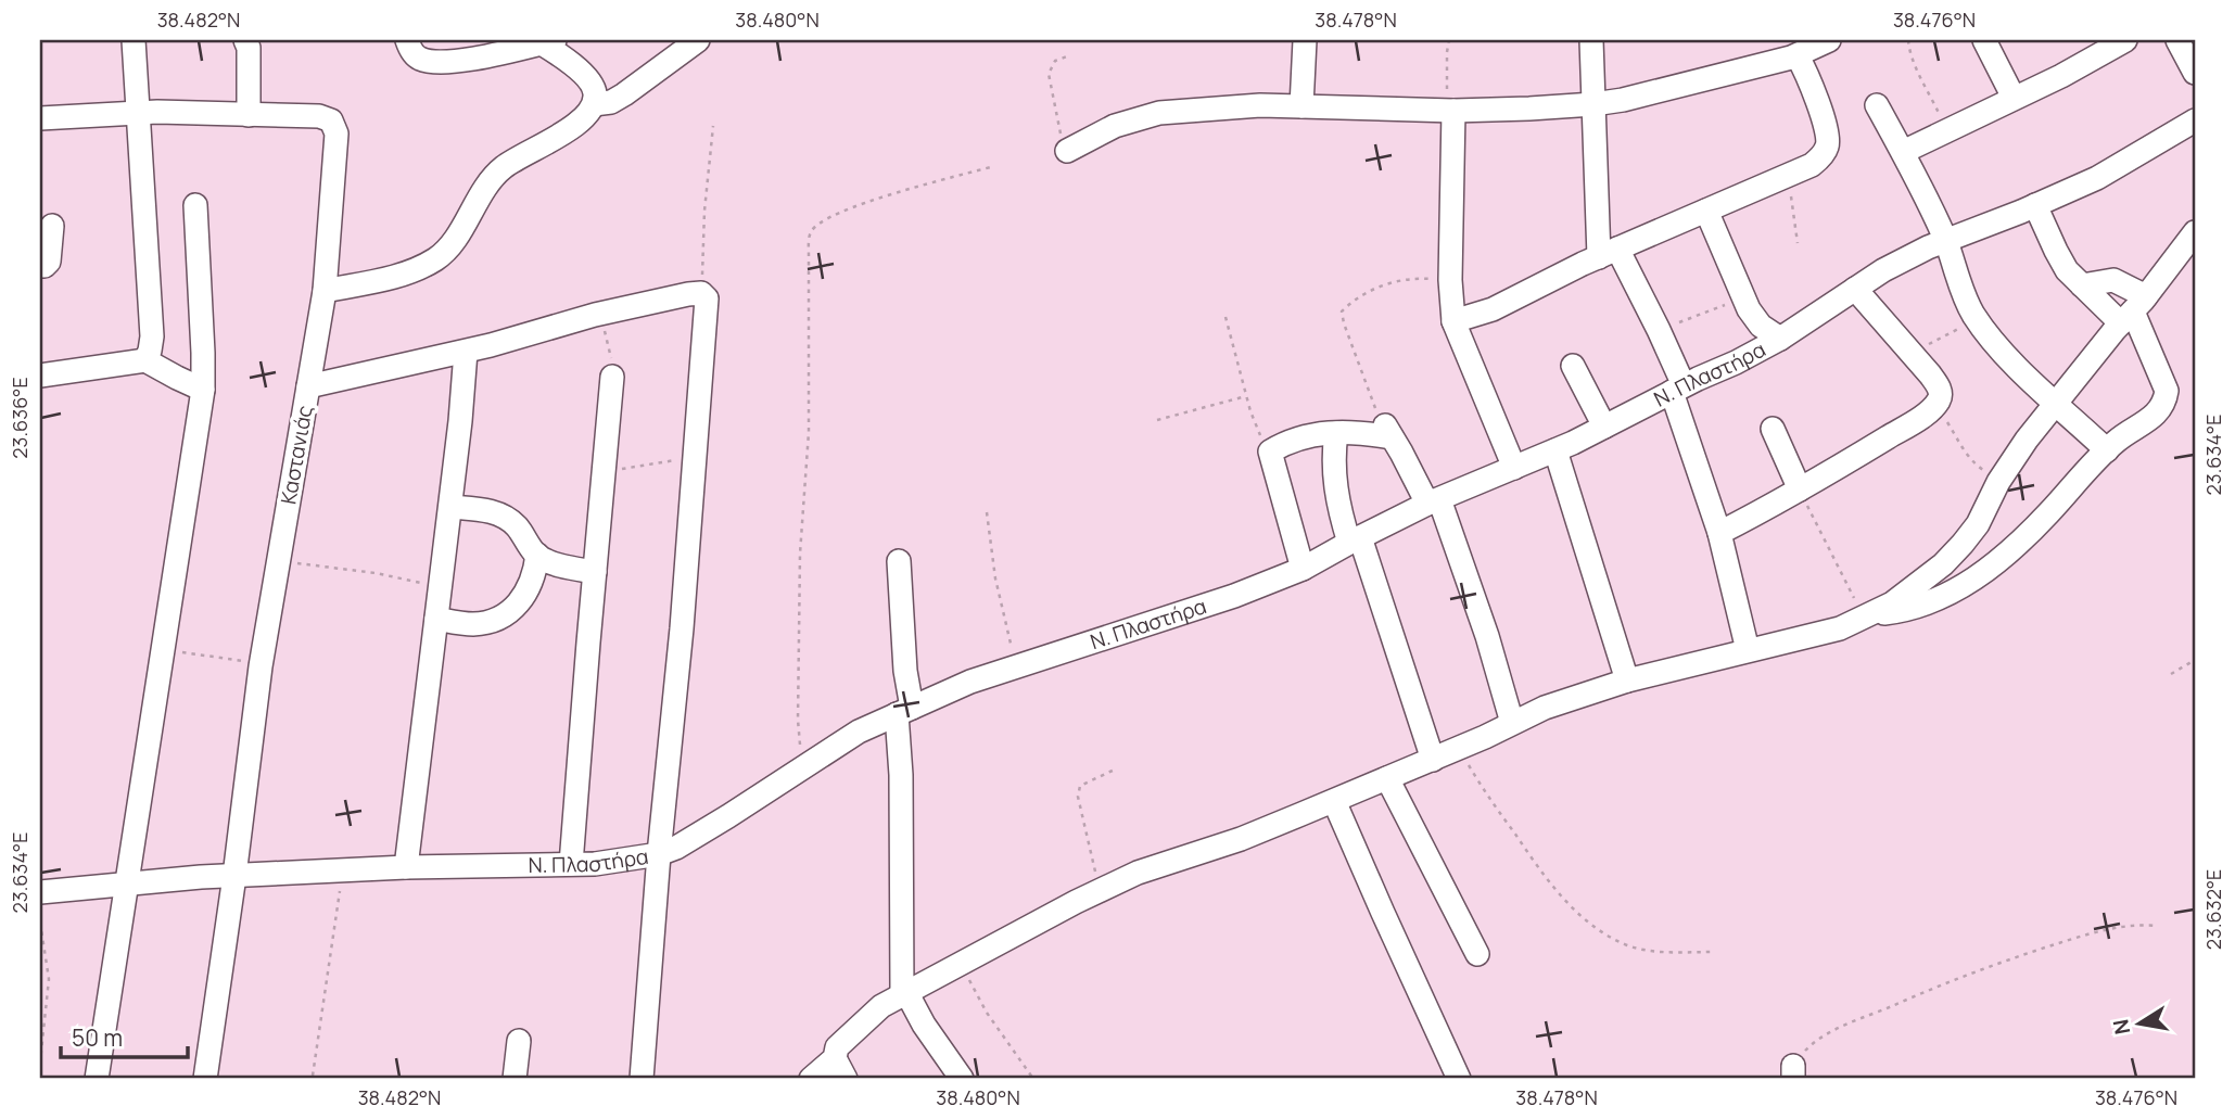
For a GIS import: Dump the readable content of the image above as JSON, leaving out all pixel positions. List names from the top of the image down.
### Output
{
  "streets": {
    "street": ["Ν. Πλαστήρα", "Καστανιάς"]
  },
  "crossings": [
    ["Ν. Πλαστήρα", "Καστανιάς"]
  ],
  "scale_bar": "50 m",
  "north": "left",
  "coordinates": [
    "38.482°N",
    "38.480°N",
    "38.478°N",
    "38.476°N",
    "23.636°E",
    "23.634°E",
    "23.632°E"
  ]
}
